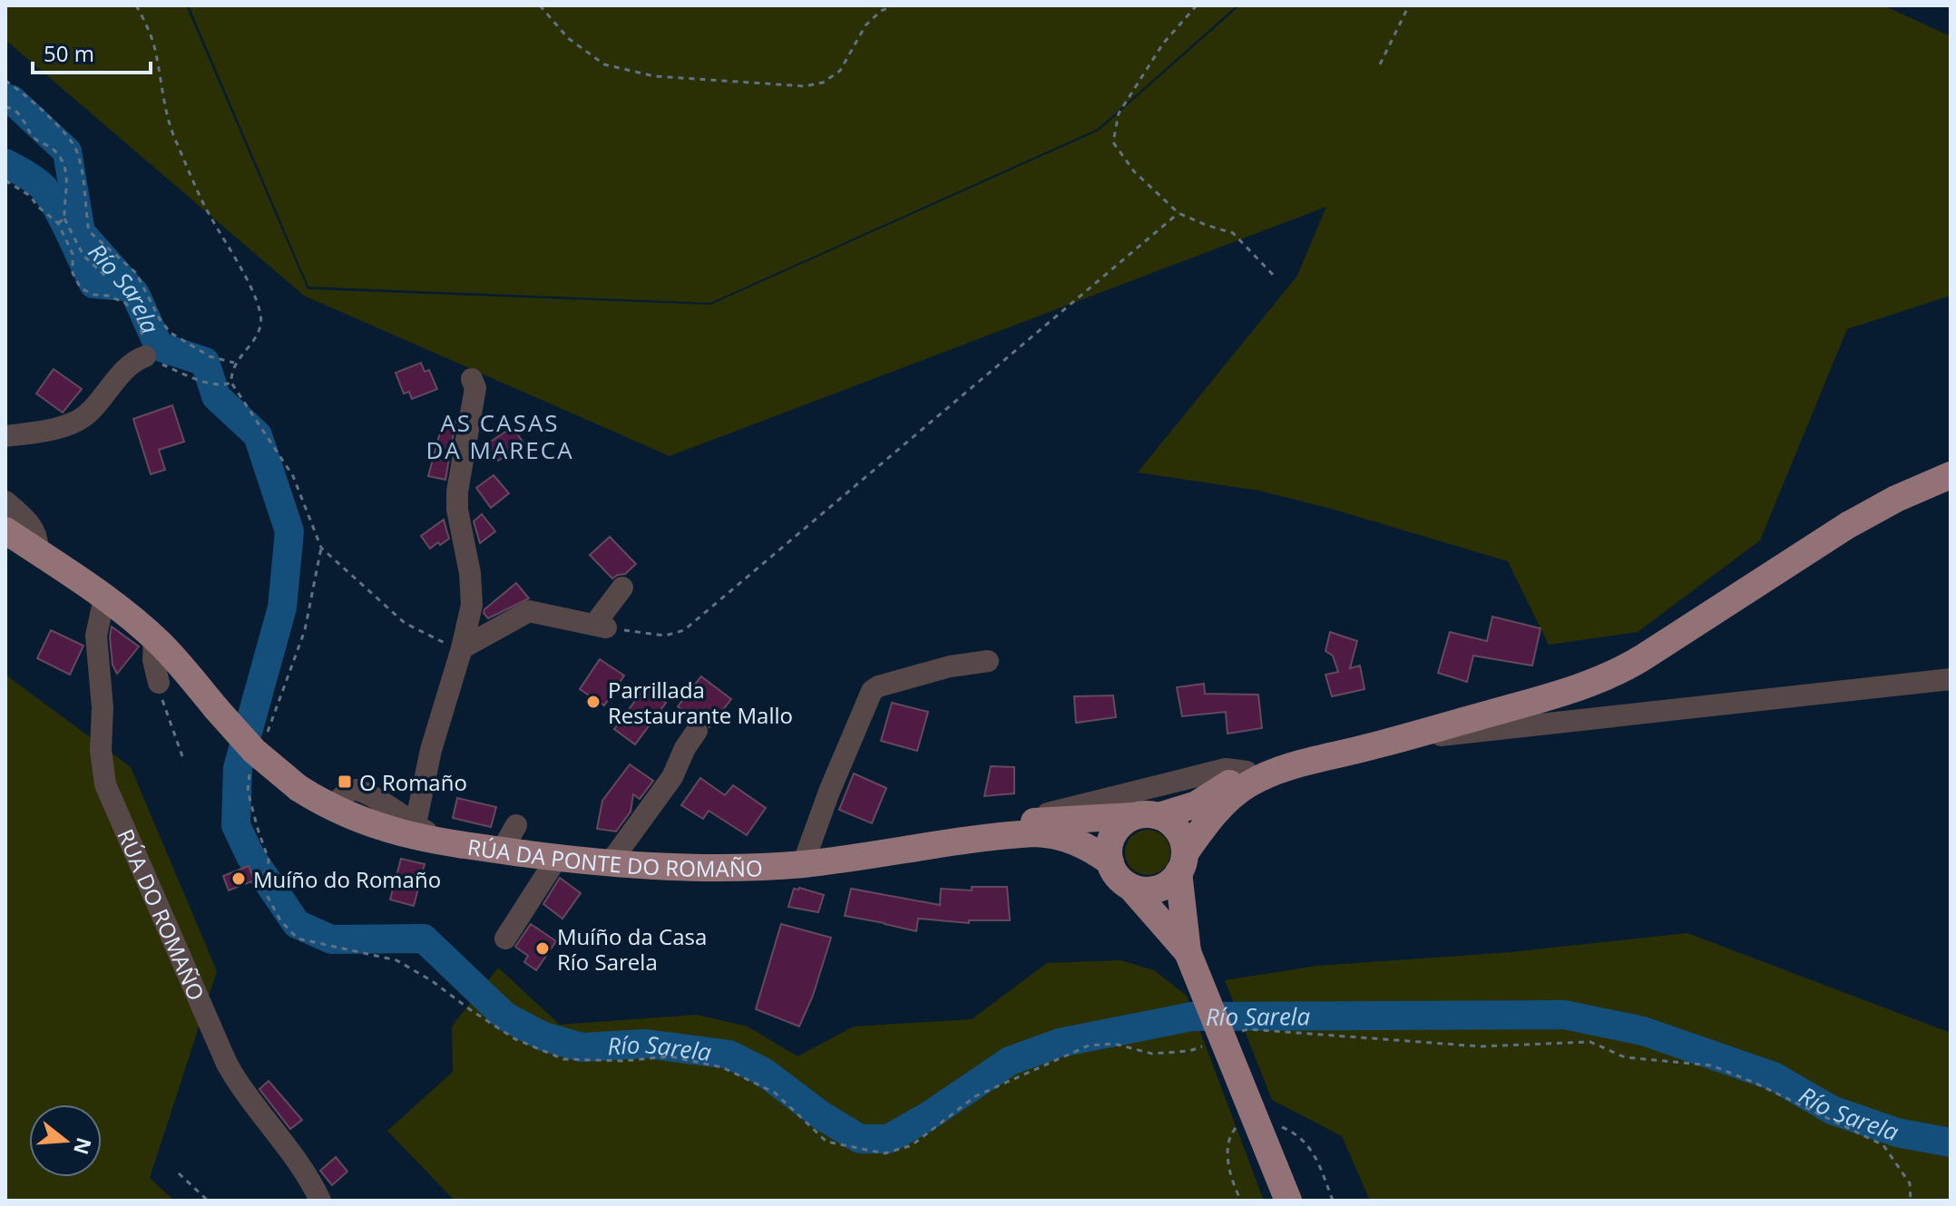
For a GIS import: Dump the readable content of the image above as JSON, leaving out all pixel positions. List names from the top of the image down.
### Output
{
  "streets": {
    "main road": ["RÚA DA PONTE DO ROMAÑO"],
    "street": ["RÚA DO ROMAÑO"]
  },
  "districts": ["AS CASAS DA MARECA"],
  "water": ["Río Sarela"],
  "places": {
    "other": ["Parrillada Restaurante Mallo", "Muíño do Romaño", "Muíño da Casa Río Sarela"],
    "transit": ["O Romaño"]
  },
  "scale_bar": "50 m",
  "north": "right"
}
